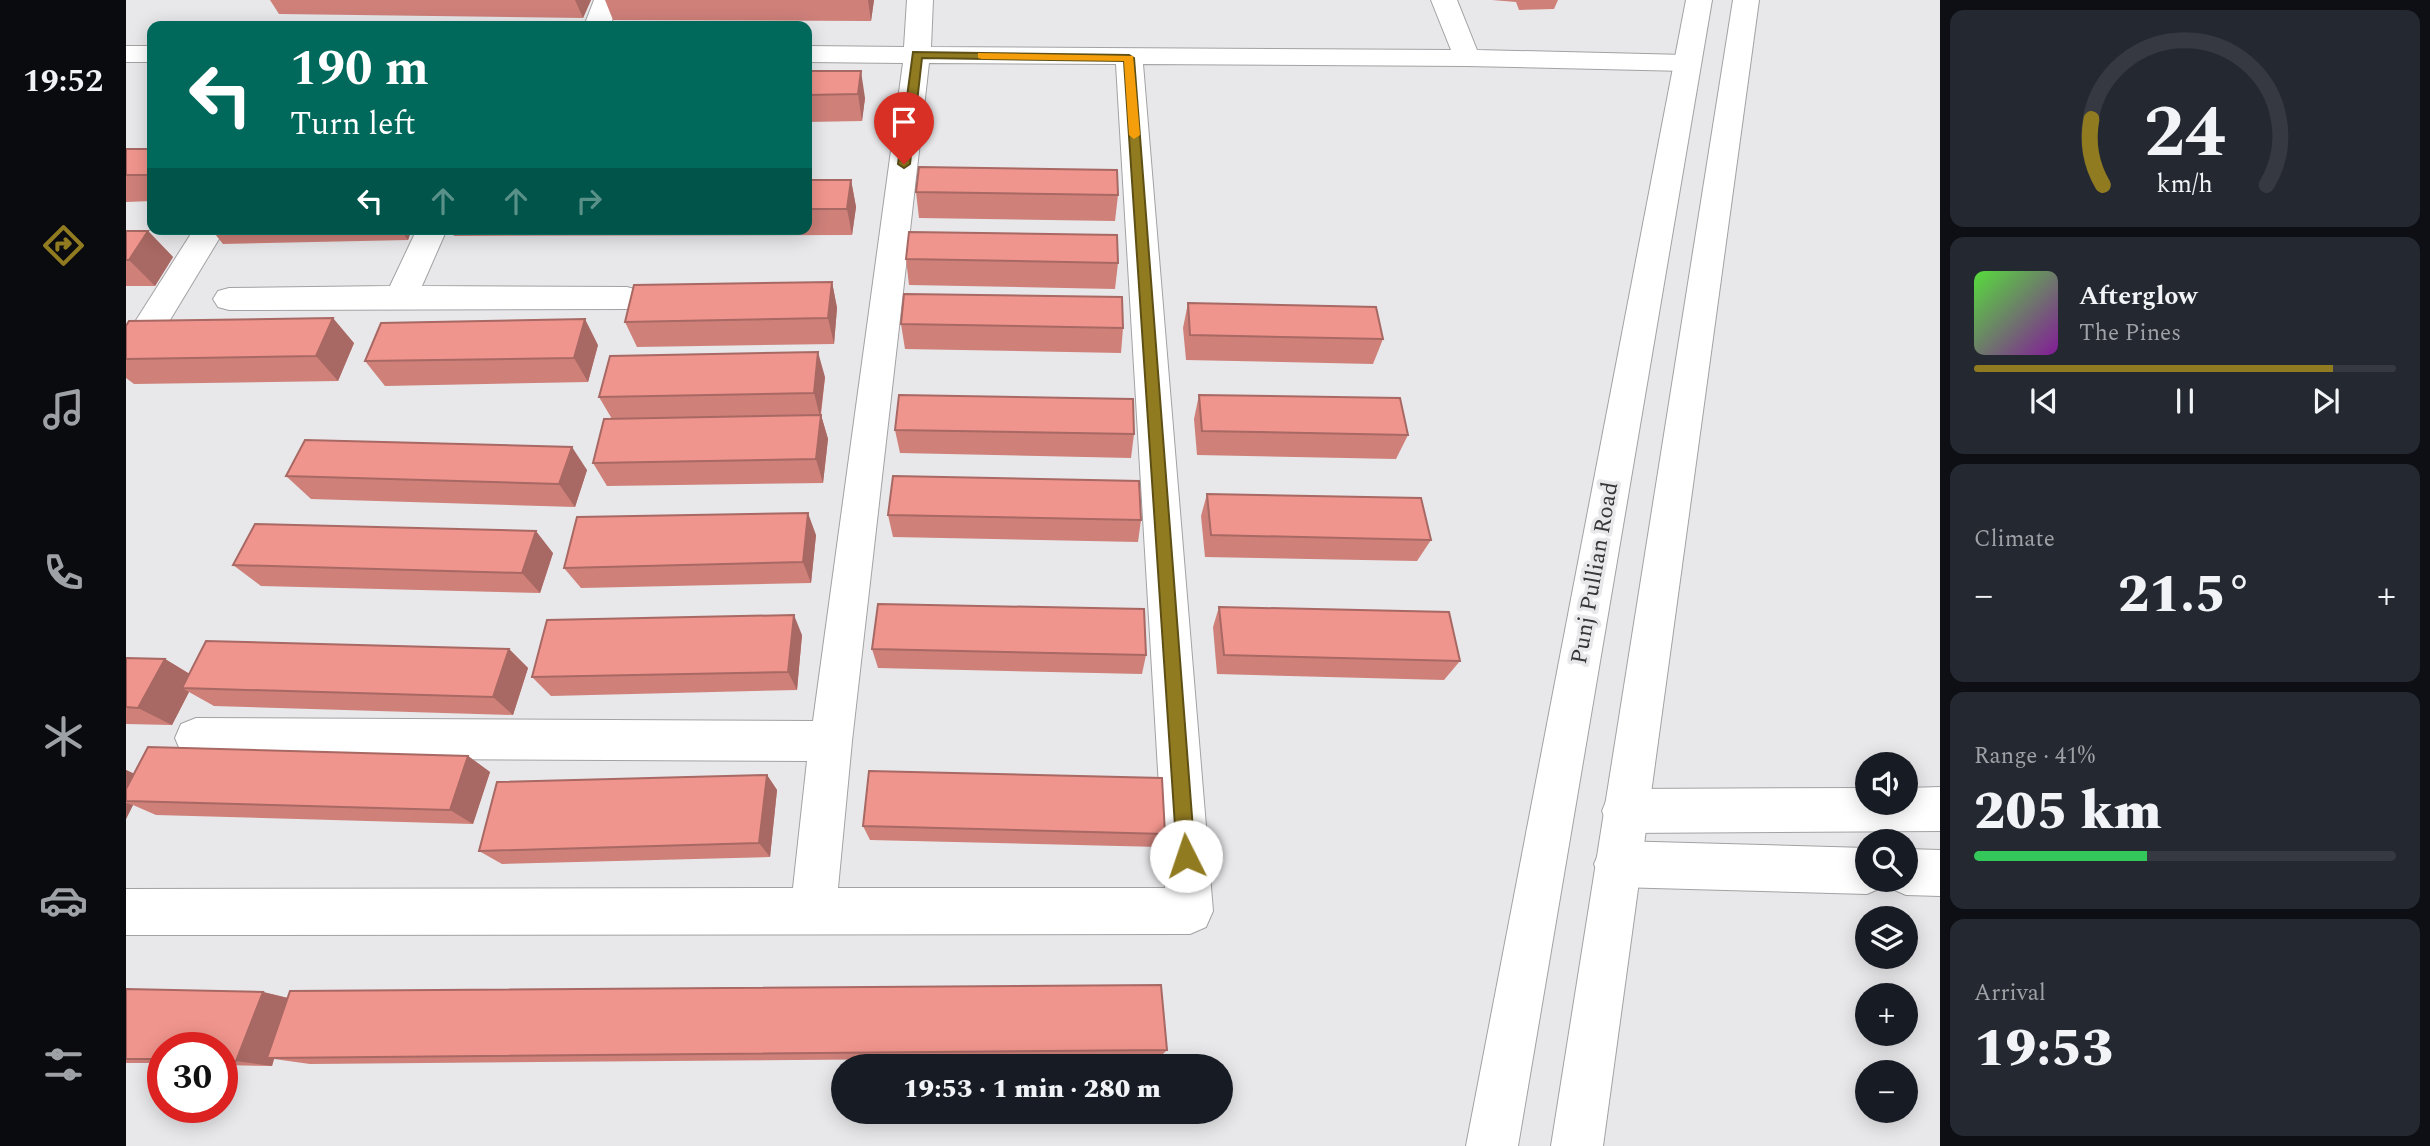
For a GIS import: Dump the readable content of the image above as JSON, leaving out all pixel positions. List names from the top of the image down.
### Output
{
  "streets": {
    "street": ["Punj Pullian Road"]
  },
  "page": {
    "tabs": "19:52",
    "turn": ["190 m", "Turn left"],
    "song": ["Afterglow", "The Pines"],
    "tile": [
      "Climate",
      ["Range · 41%", "205 km"],
      ["Arrival", "19:53"]
    ],
    "heat": ["−", "21.5°", "+"],
    "map_buttons": ["+", "−"],
    "limit": "30",
    "trip": "19:53 · 1 min · 280 m",
    "gauge": ["24", "km/h"]
  }
}
